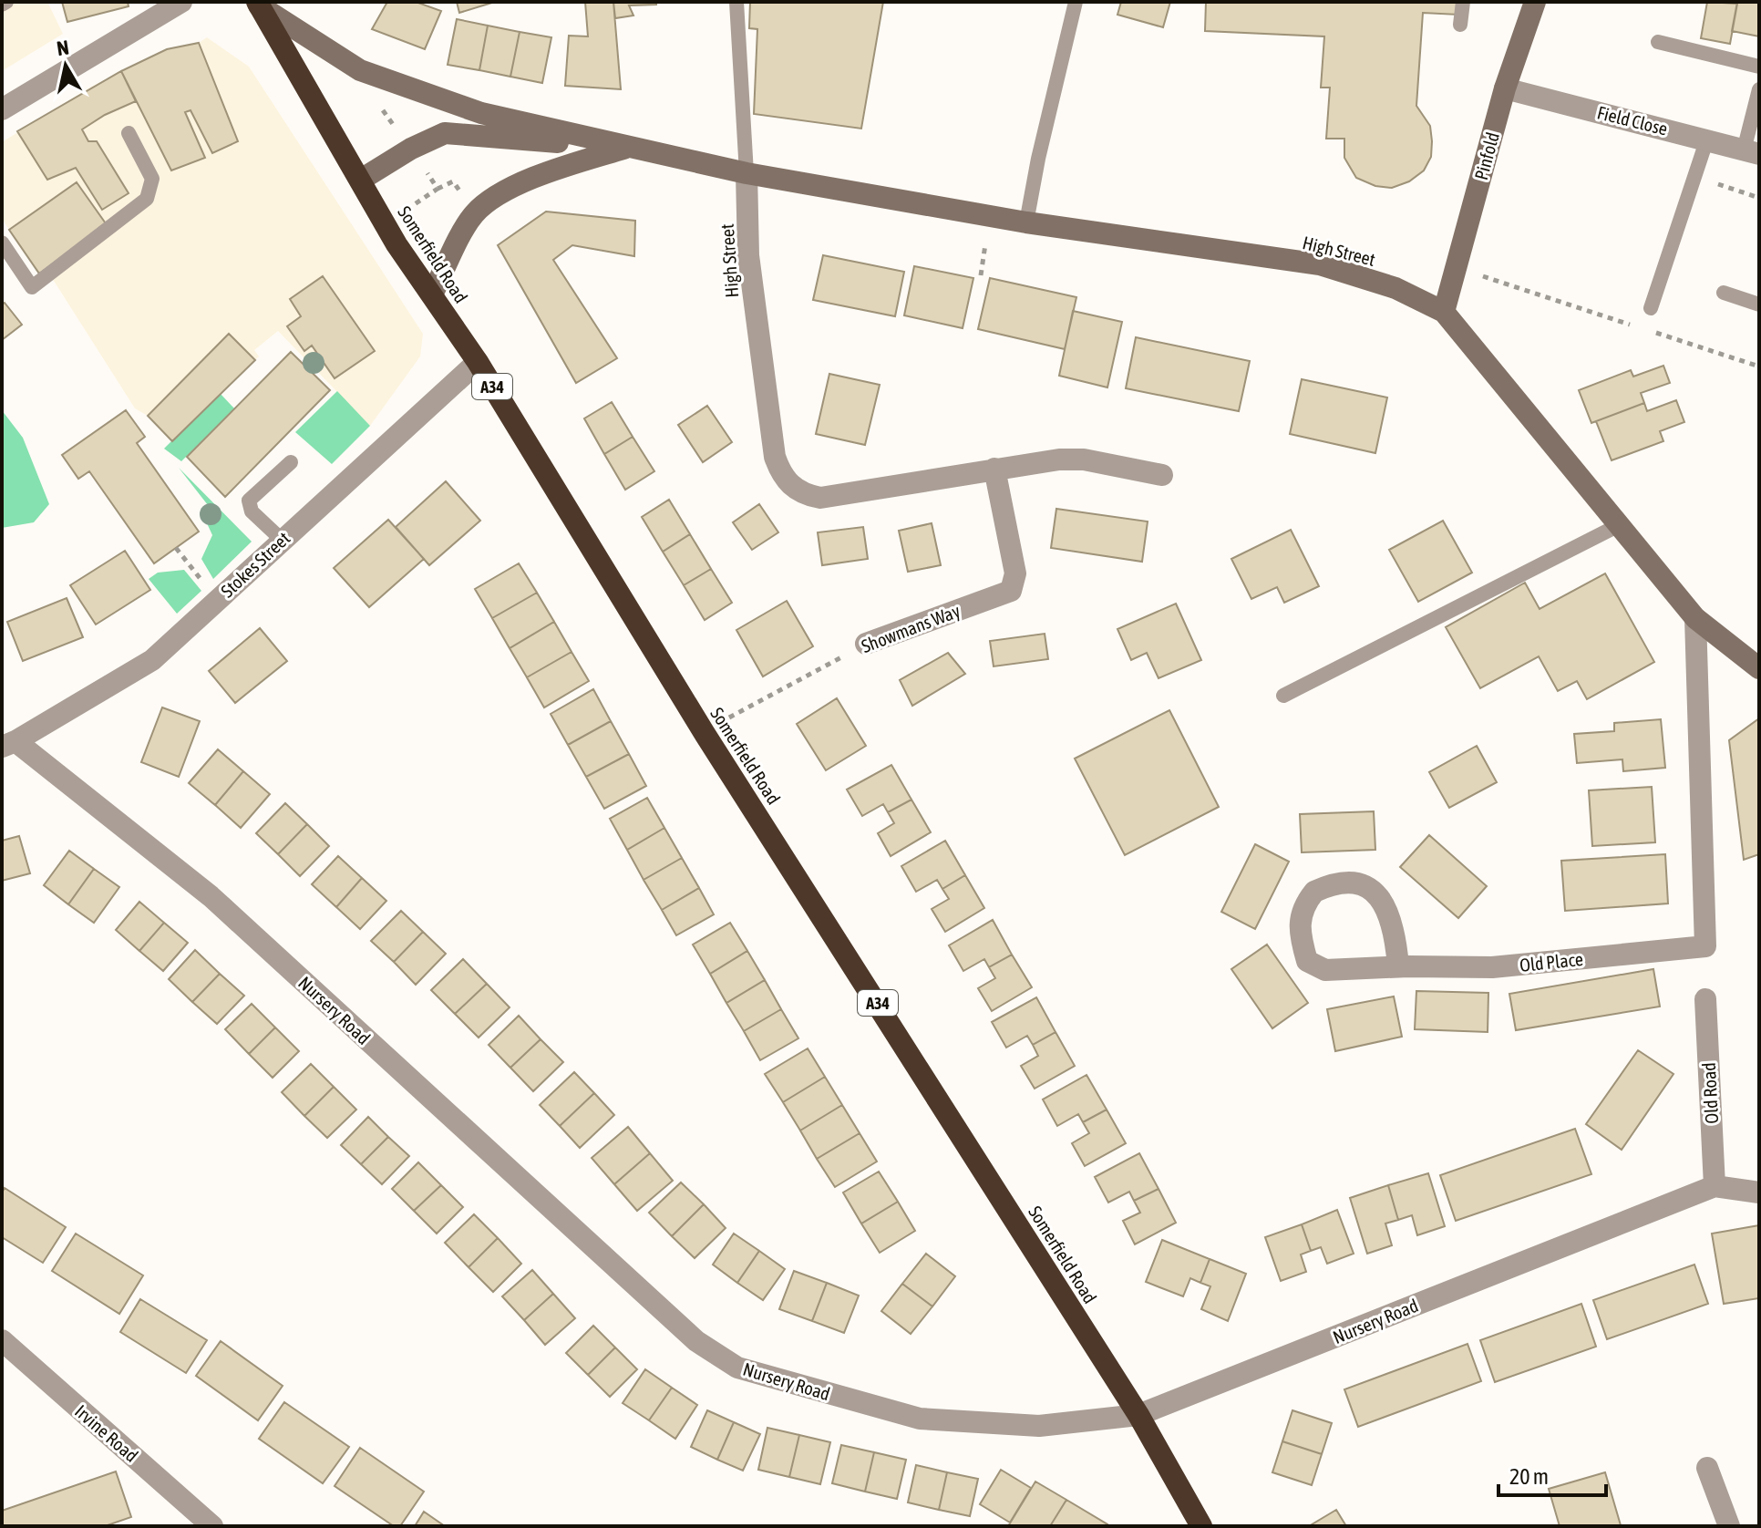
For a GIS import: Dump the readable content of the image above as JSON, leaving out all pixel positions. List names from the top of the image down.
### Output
{
  "streets": {
    "highway": ["Somerfield Road", "A34"],
    "main road": ["Pinfold", "High Street"],
    "street": [
      "Field Close",
      "Stokes Street",
      "Showmans Way",
      "Old Place",
      "Nursery Road",
      "Old Road",
      "Irvine Road"
    ]
  },
  "crossings": [
    ["Field Close", "Pinfold"],
    ["Pinfold", "High Street"],
    ["High Street", "Somerfield Road"],
    ["High Street", "Showmans Way"],
    ["High Street", "Old Place"],
    ["Somerfield Road", "Stokes Street"],
    ["Somerfield Road", "Showmans Way"],
    ["Somerfield Road", "Nursery Road"],
    ["Stokes Street", "Nursery Road"],
    ["Nursery Road", "Old Road"]
  ],
  "scale_bar": "20 m",
  "north": "top"
}
